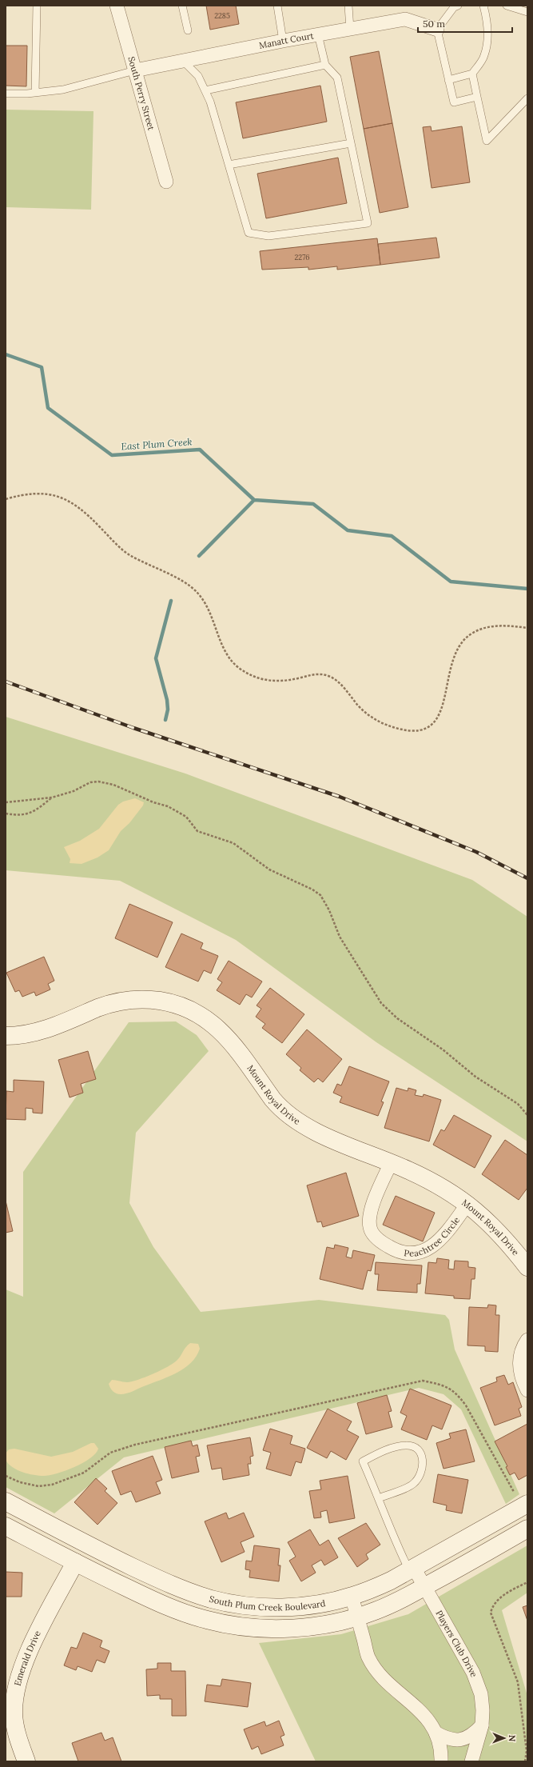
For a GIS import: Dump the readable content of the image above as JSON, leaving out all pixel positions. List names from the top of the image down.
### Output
{
  "streets": {
    "street": [
      "Manatt Court",
      "South Perry Street",
      "Mount Royal Drive",
      "Peachtree Circle",
      "South Plum Creek Boulevard",
      "Players Club Drive",
      "Emerald Drive"
    ]
  },
  "crossings": [
    ["Manatt Court", "South Perry Street"],
    ["Mount Royal Drive", "Peachtree Circle"],
    ["South Plum Creek Boulevard", "Players Club Drive"]
  ],
  "water": ["East Plum Creek"],
  "house_numbers": ["2285", "2276"],
  "scale_bar": "50 m",
  "north": "right"
}
